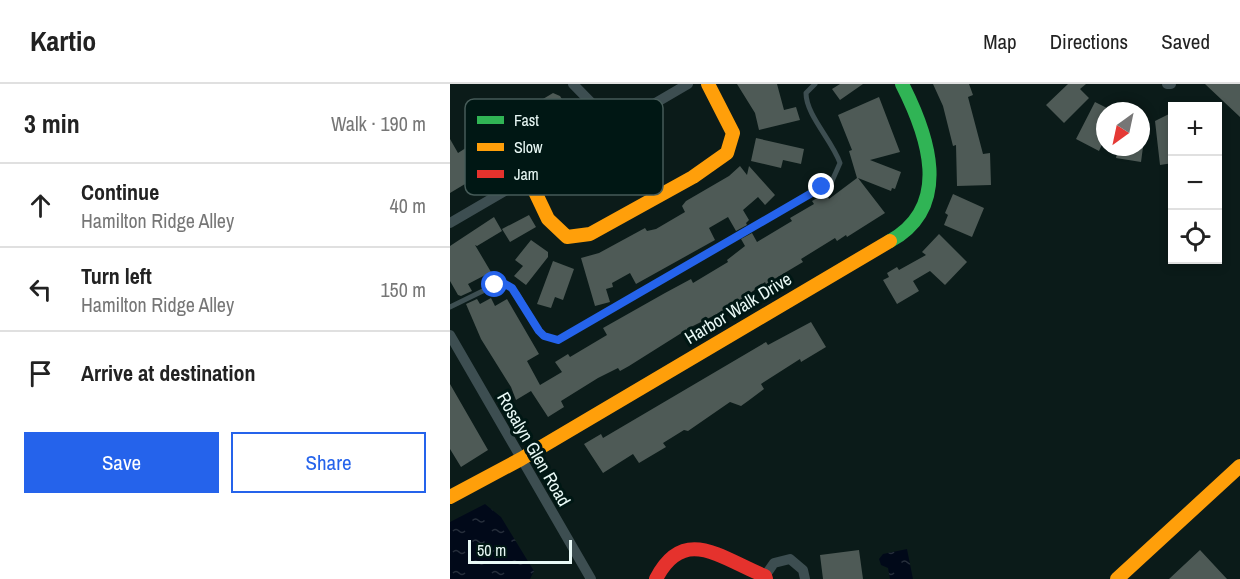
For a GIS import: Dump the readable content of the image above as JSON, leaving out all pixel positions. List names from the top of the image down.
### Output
{
  "streets": {
    "street": ["Harbor Walk Drive", "Rosalyn Glen Road"]
  },
  "crossings": [
    ["Harbor Walk Drive", "Rosalyn Glen Road"]
  ],
  "legend": ["Fast", "Slow", "Jam"],
  "scale_bar": "50 m",
  "north": "bottom left",
  "page": {
    "header": "Kartio",
    "nav": ["Map", "Directions", "Saved"],
    "heading": ["3 min", "Walk · 190 m"],
    "map_buttons": ["+", "−"],
    "list": [
      ["Continue", "Hamilton Ridge Alley", "40 m"],
      ["Turn left", "Hamilton Ridge Alley", "150 m"],
      "Arrive at destination"
    ],
    "buttons": ["Save", "Share"],
    "scale": "50 m"
  }
}
